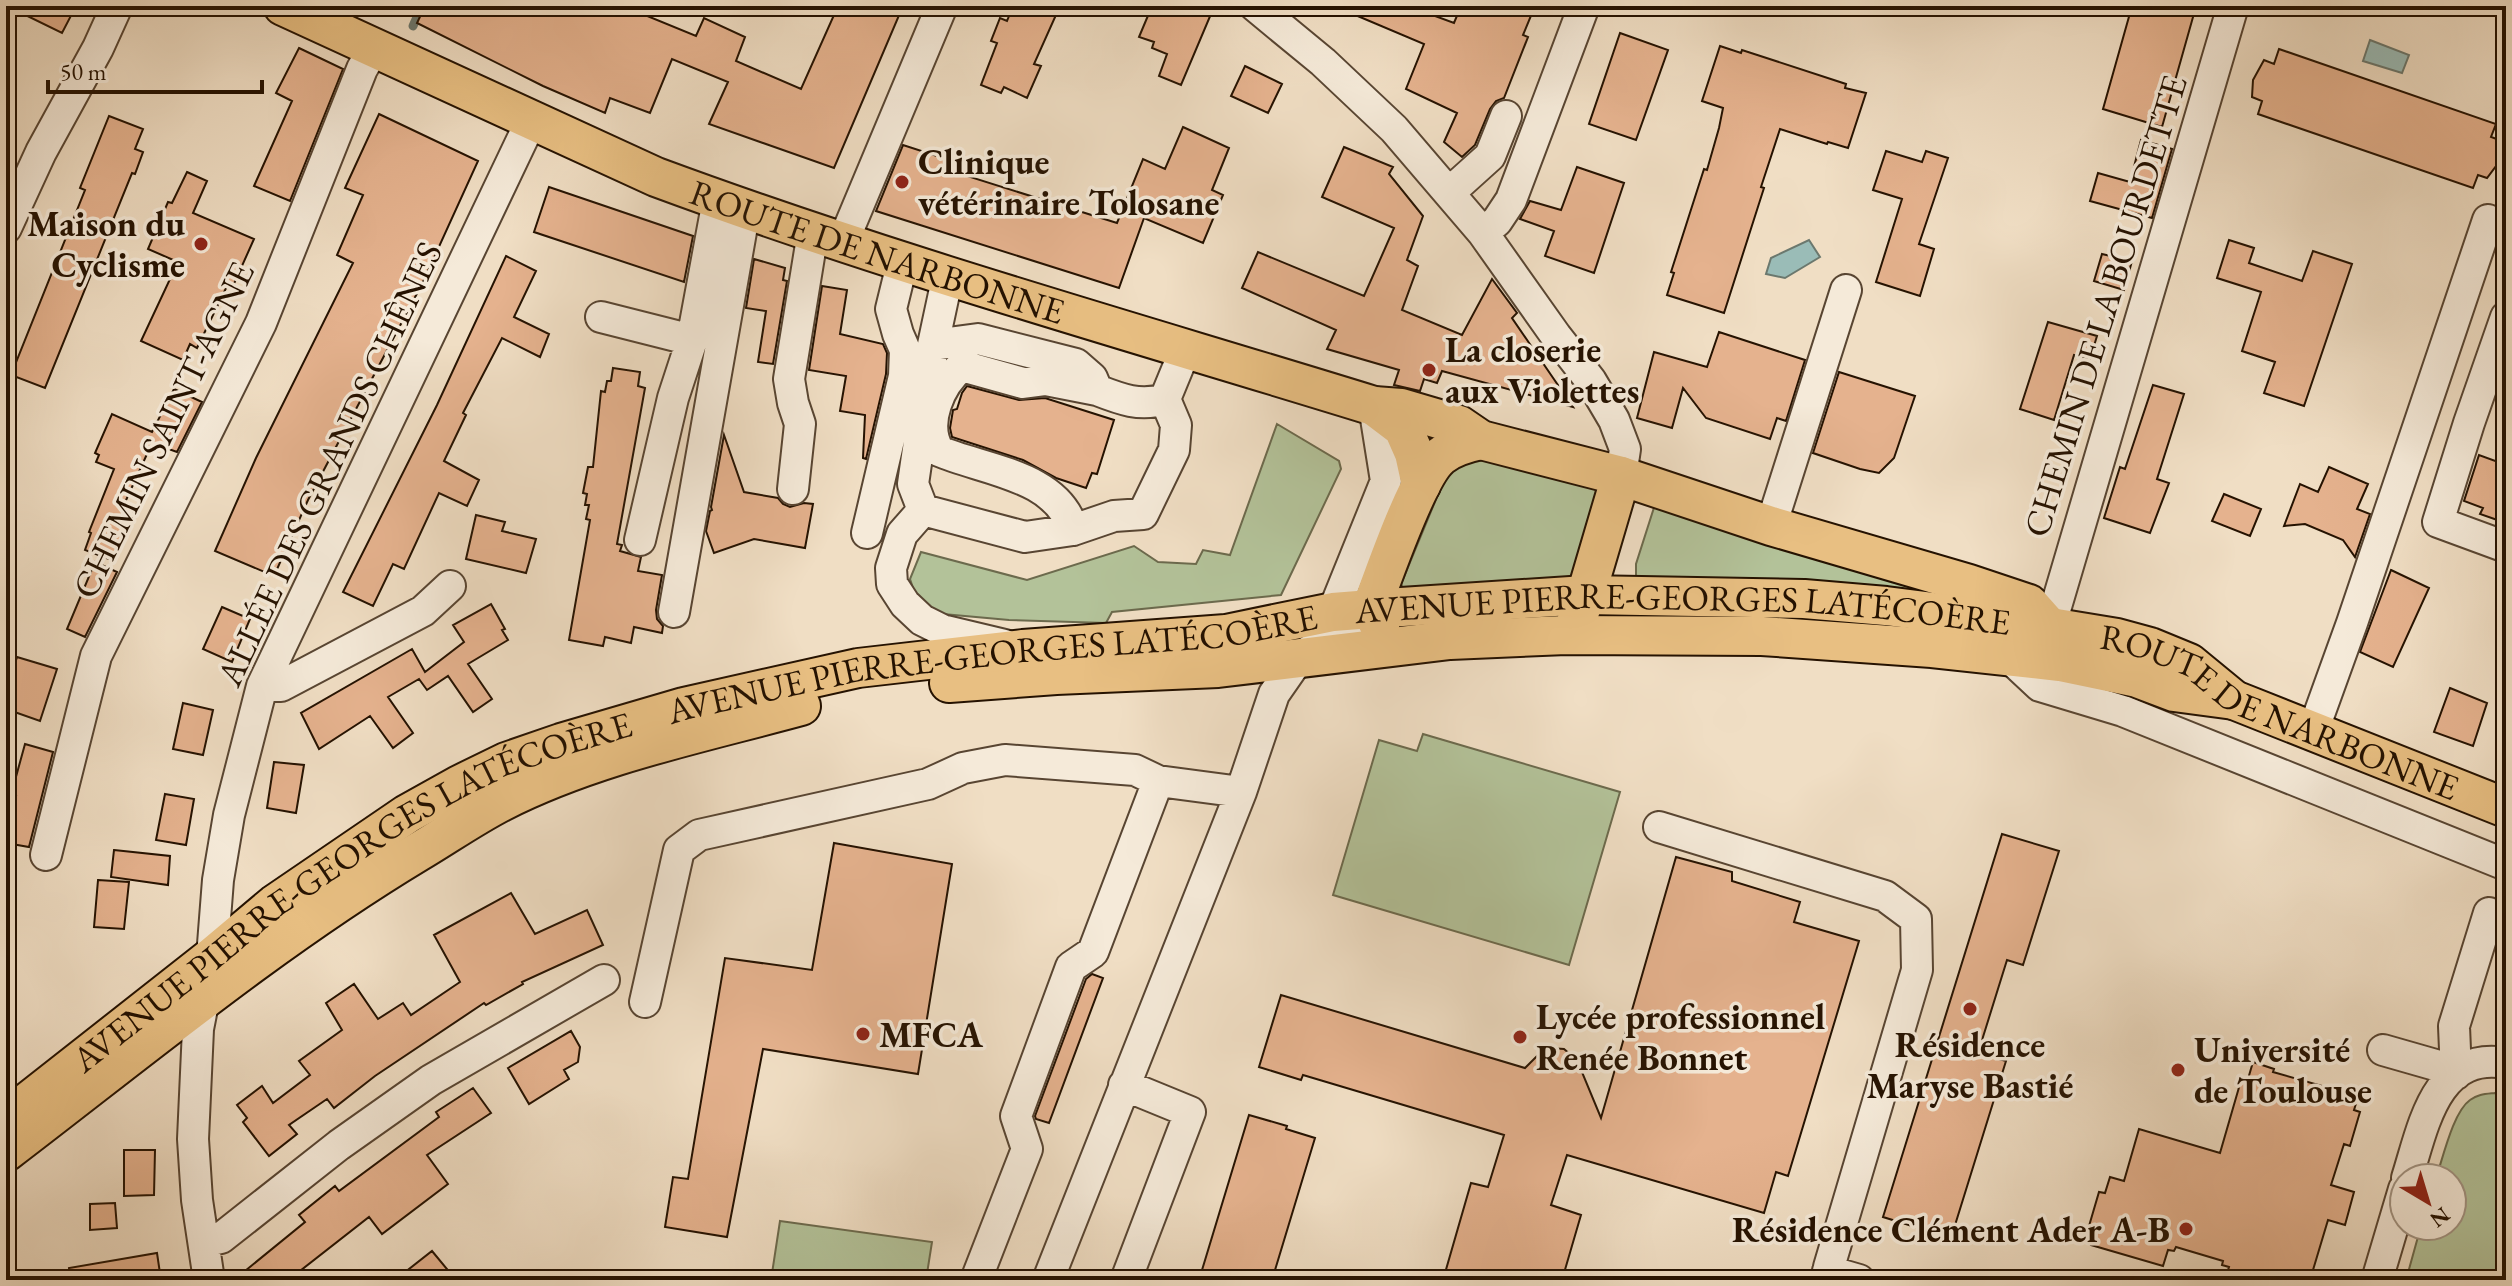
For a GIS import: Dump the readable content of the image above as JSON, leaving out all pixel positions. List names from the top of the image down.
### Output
{
  "streets": {
    "main road": ["ROUTE DE NARBONNE", "AVENUE PIERRE-GEORGES LATÉCOÈRE"],
    "street": ["CHEMIN DE LA BOURDETTE", "CHEMIN SAINT-AGNE", "ALLÉE DES GRANDS CHÊNES"]
  },
  "crossings": [
    ["ROUTE DE NARBONNE", "CHEMIN DE LA BOURDETTE"],
    ["ROUTE DE NARBONNE", "CHEMIN SAINT-AGNE"],
    ["ROUTE DE NARBONNE", "ALLÉE DES GRANDS CHÊNES"],
    ["ROUTE DE NARBONNE", "AVENUE PIERRE-GEORGES LATÉCOÈRE"],
    ["CHEMIN DE LA BOURDETTE", "AVENUE PIERRE-GEORGES LATÉCOÈRE"],
    ["ALLÉE DES GRANDS CHÊNES", "AVENUE PIERRE-GEORGES LATÉCOÈRE"]
  ],
  "places": [
    "Clinique vétérinaire Tolosane",
    "Maison du Cyclisme",
    "La closerie aux Violettes",
    "Résidence Maryse Bastié",
    "MFCA",
    "Lycée professionnel Renée Bonnet",
    "Université de Toulouse",
    "Résidence Clément Ader A-B"
  ],
  "scale_bar": "50 m",
  "north": "bottom right"
}
